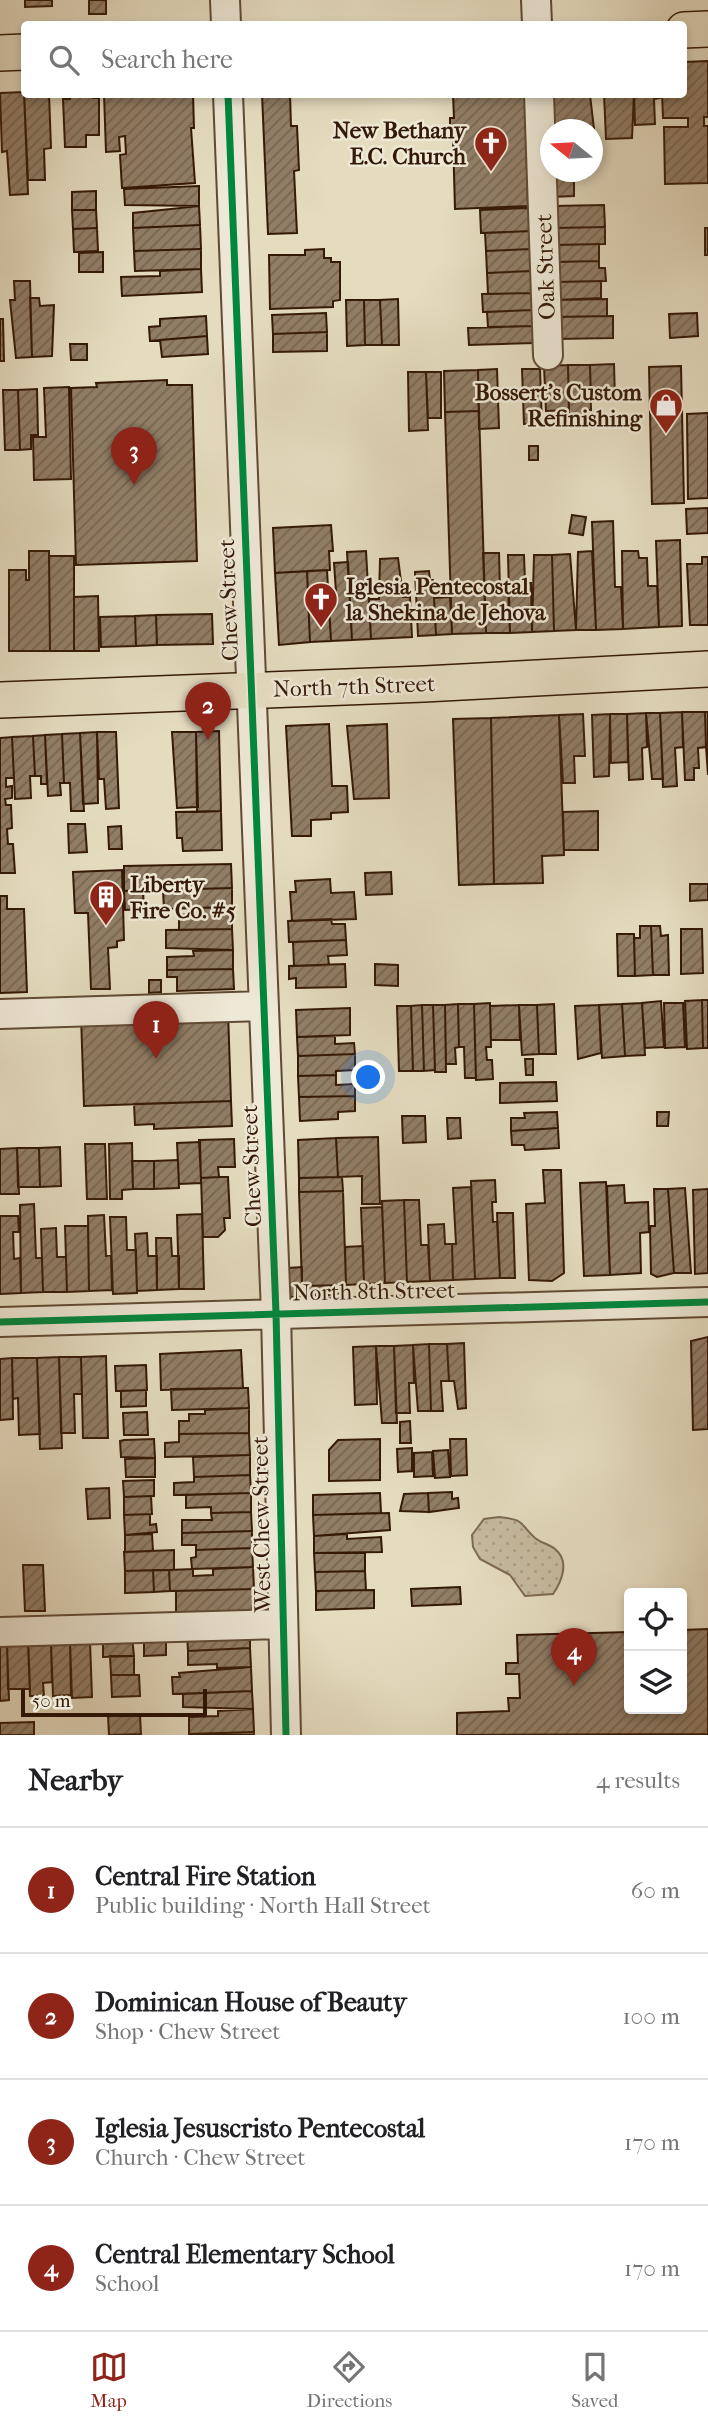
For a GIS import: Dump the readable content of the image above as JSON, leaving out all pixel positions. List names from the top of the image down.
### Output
{
  "streets": {
    "main road": ["North 7th Street"],
    "street": [
      "Oak Street",
      "Chew Street",
      "North 8th Street",
      "West Chew Street"
    ]
  },
  "crossings": [
    ["Chew Street", "North 7th Street"],
    ["Chew Street", "North 8th Street"],
    ["Chew Street", "West Chew Street"],
    ["North 8th Street", "West Chew Street"]
  ],
  "places": {
    "church": ["New Bethany E.C. Church", "Iglesia Pentecostal la Shekina de Jehova"],
    "shop": ["Bossert's Custom Refinishing"],
    "building": ["Liberty Fire Co. #5"]
  },
  "scale_bar": "50 m",
  "north": "left",
  "page": {
    "search": "Search here",
    "pins": [
      "3",
      "2",
      "1",
      "4"
    ],
    "scale": "50 m",
    "heading": ["Nearby", "4 results"],
    "list": [
      {
        "mark": "1",
        "name": "Central Fire Station",
        "note": "Public building · North Hall Street",
        "value": "60 m"
      },
      {
        "mark": "2",
        "name": "Dominican House of Beauty",
        "note": "Shop · Chew Street",
        "value": "100 m"
      },
      {
        "mark": "3",
        "name": "Iglesia Jesuscristo Pentecostal",
        "note": "Church · Chew Street",
        "value": "170 m"
      },
      {
        "mark": "4",
        "name": "Central Elementary School",
        "note": "School",
        "value": "170 m"
      }
    ],
    "nav": ["Map", "Directions", "Saved"]
  }
}
